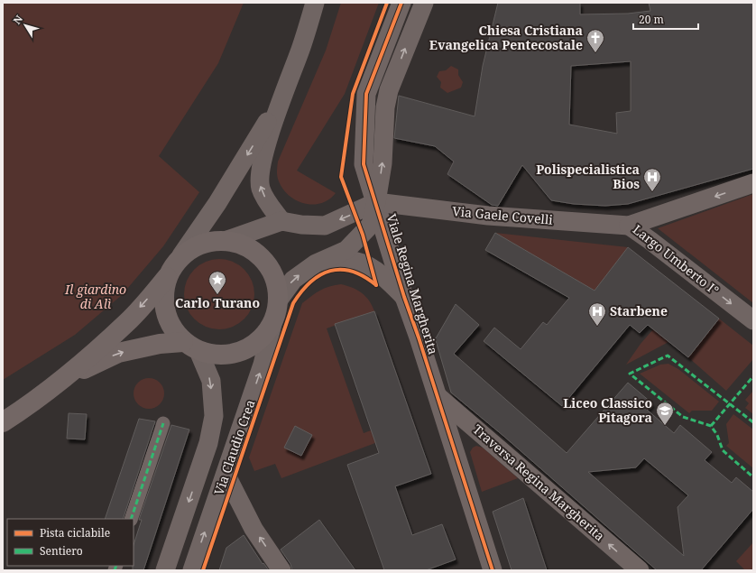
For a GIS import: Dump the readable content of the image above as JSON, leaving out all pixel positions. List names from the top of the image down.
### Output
{
  "streets": {
    "street": [
      "Via Gaele Covelli",
      "Largo Umberto I°",
      "Viale Regina Margherita",
      "Via Claudio Crea",
      "Traversa Regina Margherita"
    ]
  },
  "crossings": [
    ["Via Gaele Covelli", "Largo Umberto I°"],
    ["Via Gaele Covelli", "Viale Regina Margherita"],
    ["Viale Regina Margherita", "Traversa Regina Margherita"]
  ],
  "one_way": ["Traversa Regina Margherita"],
  "parks": ["Il giardino di Alì"],
  "places": {
    "church": ["Chiesa Cristiana Evangelica Pentecostale"],
    "hospital": ["Polispecialistica Bios", "Starbene"],
    "place": ["Carlo Turano"],
    "school or university": ["Liceo Classico Pitagora"]
  },
  "legend": ["Pista ciclabile", "Sentiero"],
  "scale_bar": "20 m",
  "north": "top left"
}
